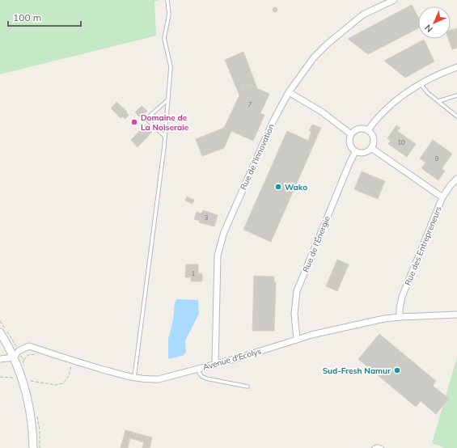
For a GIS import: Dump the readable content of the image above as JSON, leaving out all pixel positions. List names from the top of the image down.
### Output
{
  "streets": {
    "street": [
      "Rue de l'Innovation",
      "Rue de l'Énergie",
      "Rue des Entrepreneurs",
      "Avenue d'Ecolys"
    ]
  },
  "crossings": [
    ["Rue de l'Innovation", "Avenue d'Ecolys"],
    ["Rue de l'Énergie", "Avenue d'Ecolys"],
    ["Rue des Entrepreneurs", "Avenue d'Ecolys"]
  ],
  "places": ["Domaine de La Noiseraie", "Wako", "Sud-Fresh Namur"],
  "house_numbers": [
    "7",
    "10",
    "9",
    "3",
    "1"
  ],
  "scale_bar": "100 m",
  "north": "bottom left"
}
